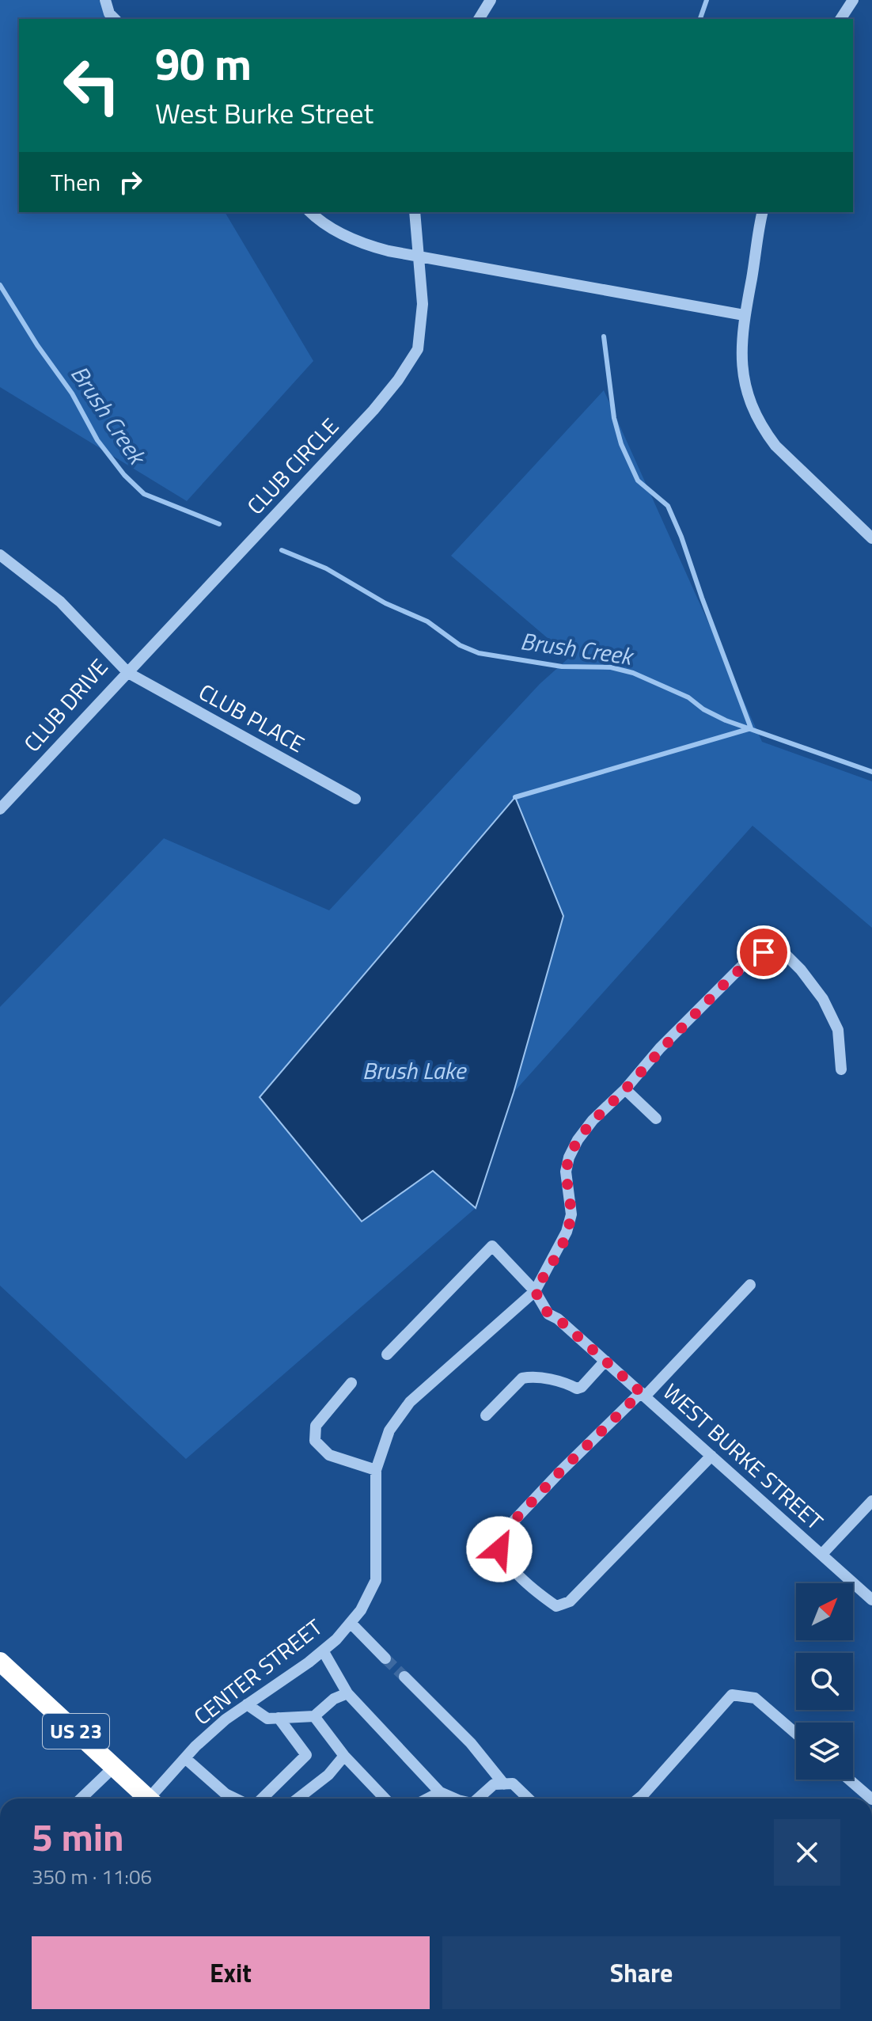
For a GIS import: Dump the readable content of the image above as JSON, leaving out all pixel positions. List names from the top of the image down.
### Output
{
  "streets": {
    "highway": ["US 23"],
    "street": [
      "CLUB CIRCLE",
      "CLUB DRIVE",
      "CLUB PLACE",
      "WEST BURKE STREET",
      "CENTER STREET"
    ]
  },
  "crossings": [
    ["CLUB CIRCLE", "CLUB DRIVE"],
    ["CLUB CIRCLE", "CLUB PLACE"],
    ["CLUB DRIVE", "CLUB PLACE"],
    ["WEST BURKE STREET", "CENTER STREET"]
  ],
  "water": ["Brush Creek", "Brush Lake"],
  "north": "top right",
  "page": {
    "turn": ["90 m", "West Burke Street"],
    "then": "Then",
    "heading": ["5 min", "350 m · 11:06"],
    "buttons": ["Exit", "Share"]
  }
}
